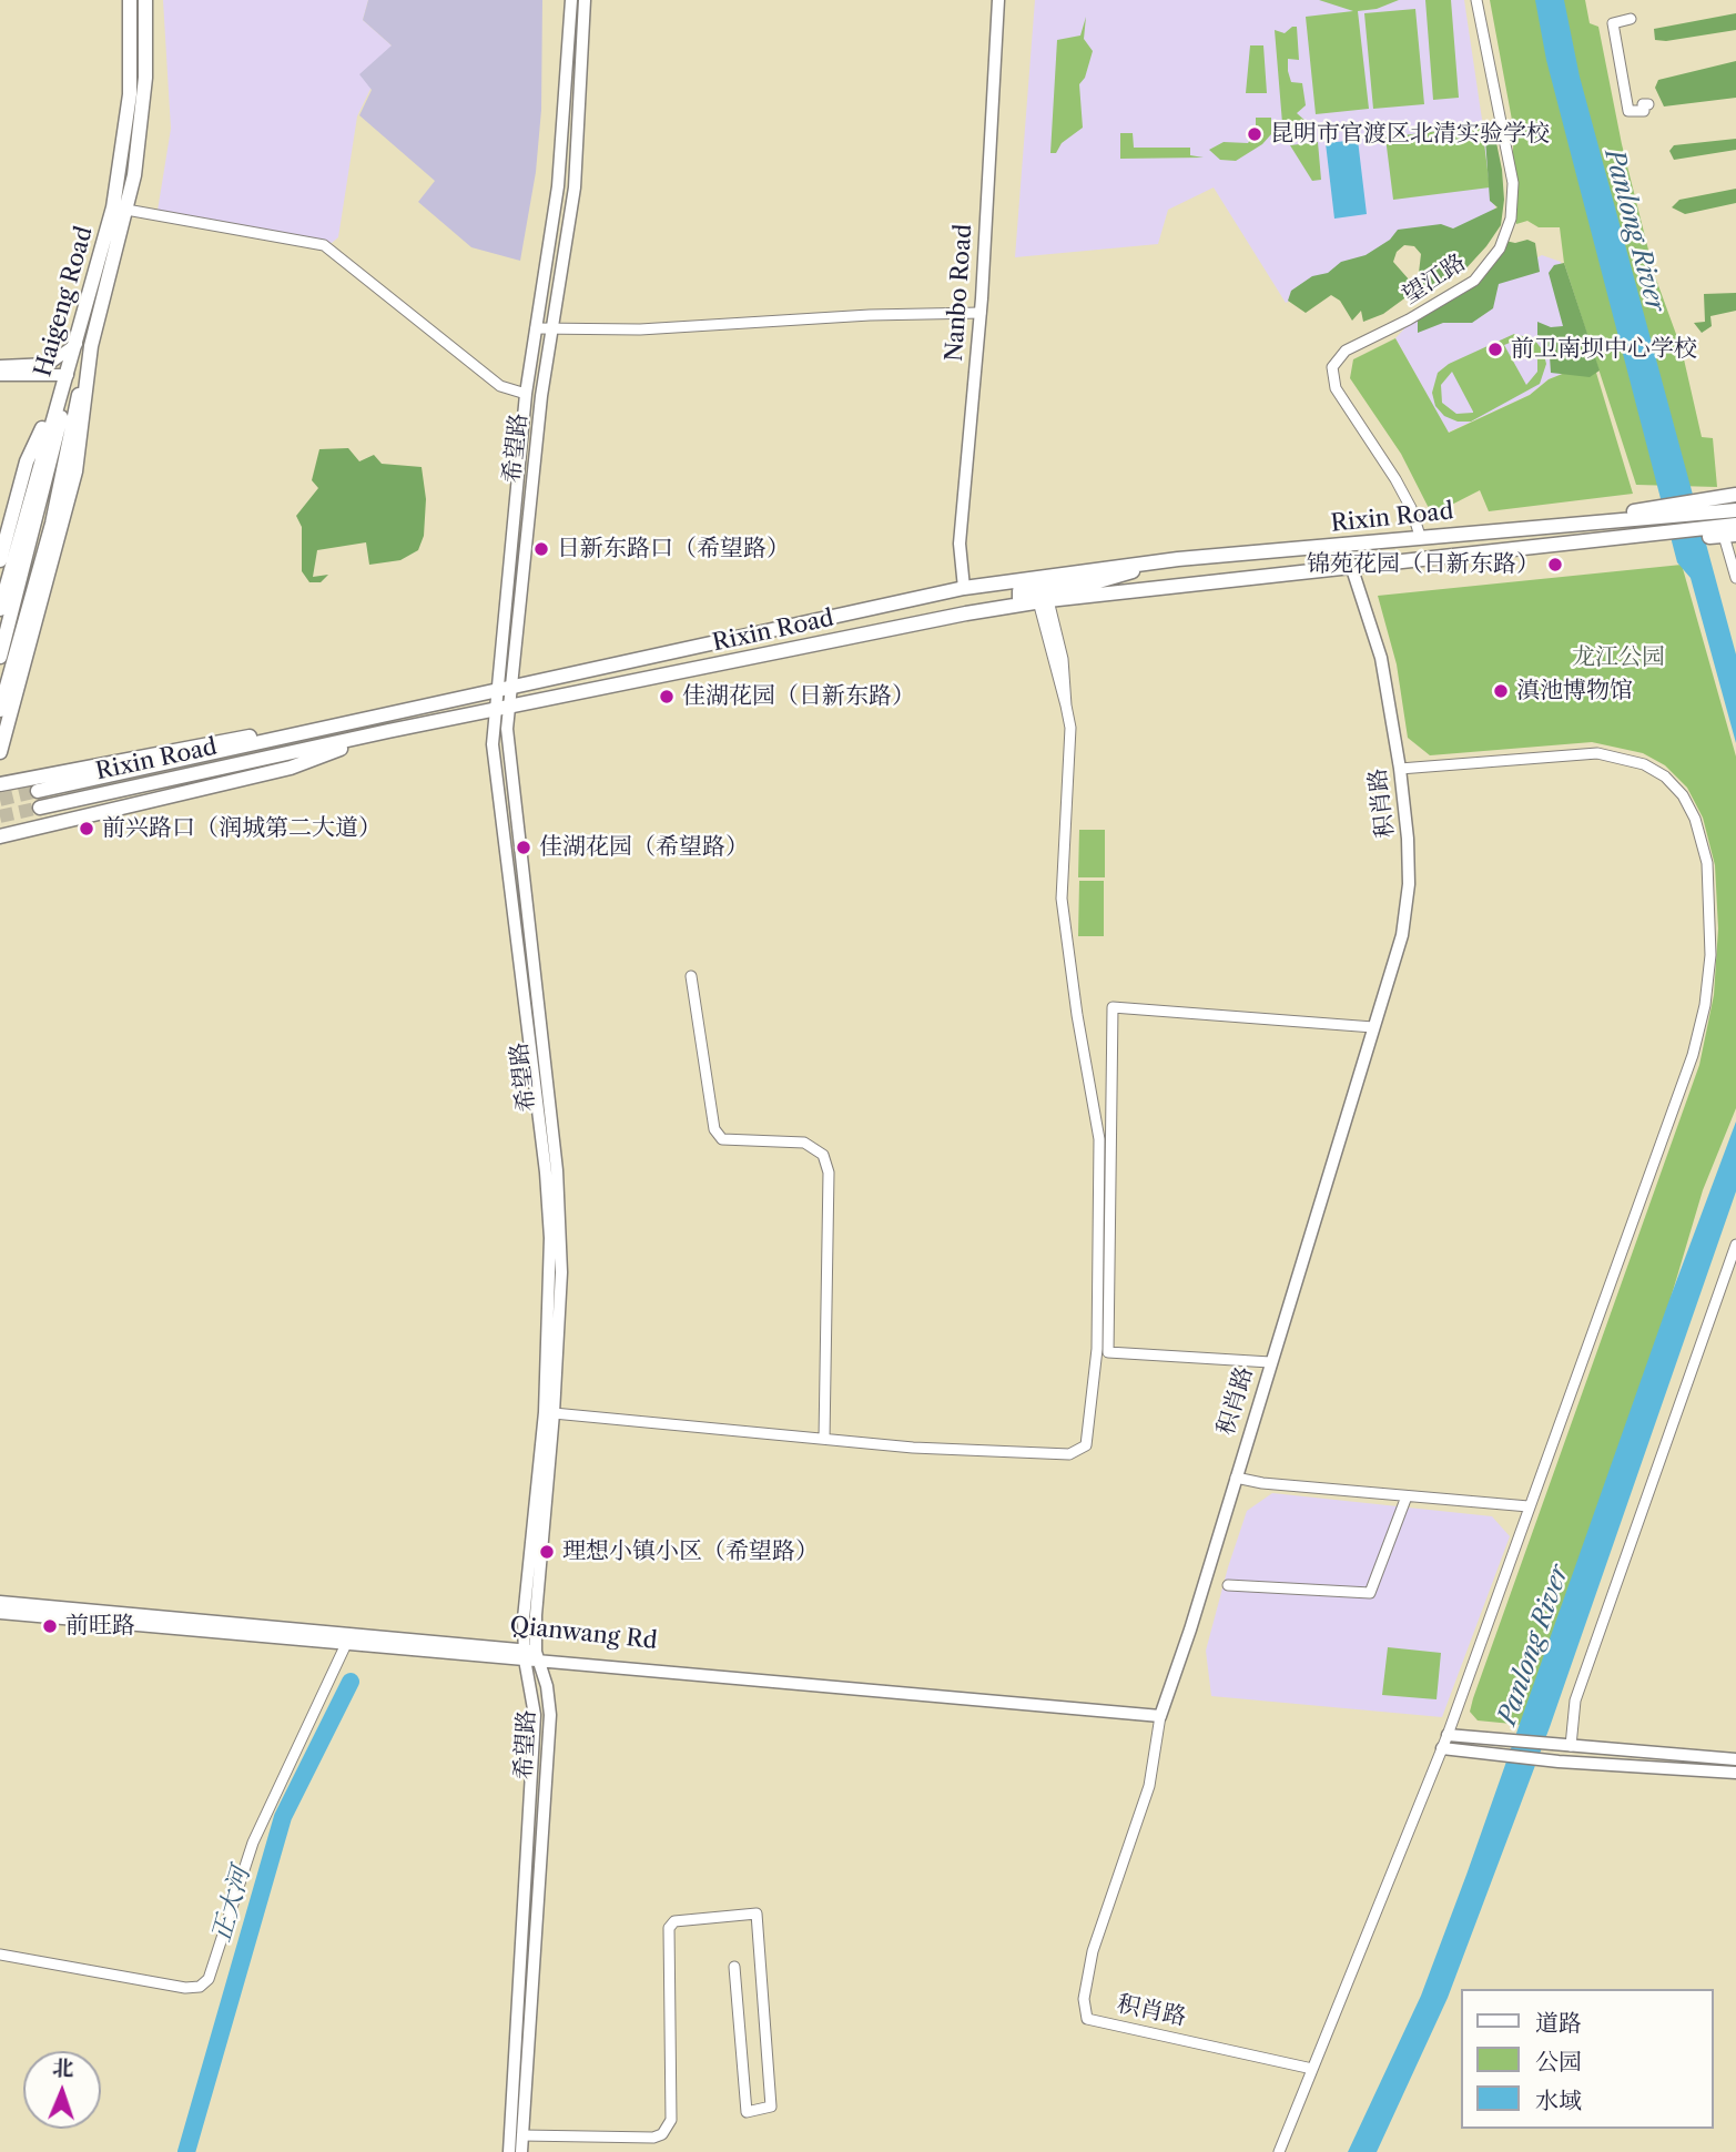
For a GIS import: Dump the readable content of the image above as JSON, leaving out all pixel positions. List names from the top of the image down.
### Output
{
  "streets": {
    "main road": ["Haigeng Road", "Rixin Road"],
    "street": [
      "望江路",
      "Nanbo Road",
      "希望路",
      "积肖路",
      "Qianwang Rd"
    ]
  },
  "crossings": [
    ["望江路", "Rixin Road"],
    ["Nanbo Road", "Rixin Road"],
    ["希望路", "Rixin Road"],
    ["希望路", "Qianwang Rd"],
    ["Rixin Road", "积肖路"],
    ["积肖路", "Qianwang Rd"]
  ],
  "water": ["Panlong River", "正大河"],
  "parks": ["龙江公园"],
  "places": [
    "昆明市官渡区北清实验学校",
    "前卫南坝中心学校",
    "日新东路口（希望路）",
    "锦苑花园（日新东路）",
    "滇池博物馆",
    "佳湖花园（日新东路）",
    "前兴路口（润城第二大道）",
    "佳湖花园（希望路）",
    "理想小镇小区（希望路）",
    "前旺路"
  ],
  "legend": ["道路", "公园", "水域"],
  "north": "top"
}
